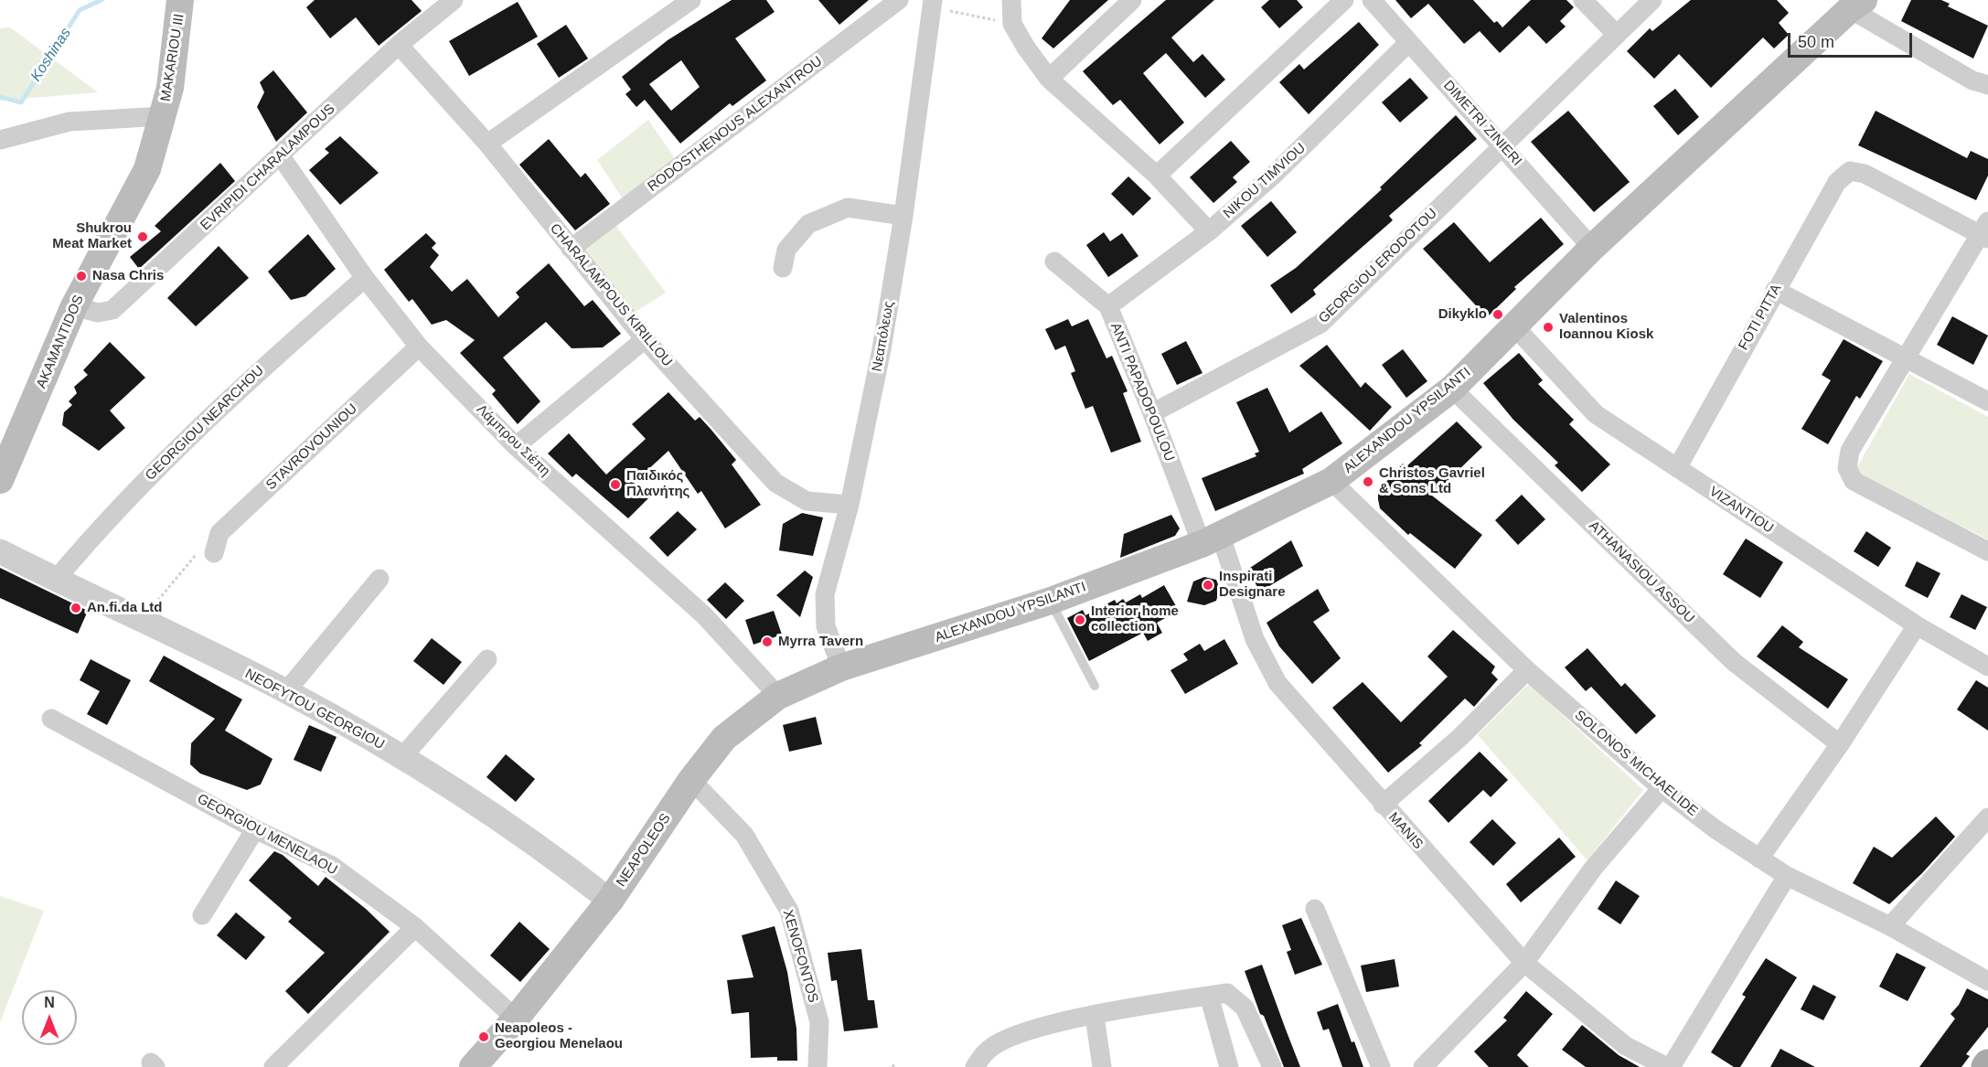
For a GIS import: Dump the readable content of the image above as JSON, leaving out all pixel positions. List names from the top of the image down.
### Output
{
  "streets": {
    "main road": [
      "MAKARIOU III",
      "AKAMANTIDOS",
      "ALEXANDOU YPSILANTI",
      "NEAPOLEOS"
    ],
    "street": [
      "DIMETRI ZINIERI",
      "RODOSTHENOUS ALEXANTROU",
      "EVRIPIDI CHARALAMPOUS",
      "NIKOU TIMVIOU",
      "GEORGIOU ERODOTOU",
      "CHARALAMPOUS KIRILLOU",
      "FOTI PITTA",
      "Νεαπόλεως",
      "ANTI PAPADOPOULOU",
      "GEORGIOU NEARCHOU",
      "Λάμπρου Σιέπη",
      "STAVROVOUNIOU",
      "VIZANTIOU",
      "ATHANASIOU ASSOU",
      "NEOFYTOU GEORGIOU",
      "SOLONOS MICHAELIDE",
      "MANIS",
      "GEORGIOU MENELAOU",
      "XENOFONTOS"
    ]
  },
  "crossings": [
    ["MAKARIOU III", "AKAMANTIDOS"],
    ["DIMETRI ZINIERI", "NIKOU TIMVIOU"],
    ["DIMETRI ZINIERI", "GEORGIOU ERODOTOU"],
    ["DIMETRI ZINIERI", "ALEXANDOU YPSILANTI"],
    ["RODOSTHENOUS ALEXANTROU", "CHARALAMPOUS KIRILLOU"],
    ["EVRIPIDI CHARALAMPOUS", "CHARALAMPOUS KIRILLOU"],
    ["EVRIPIDI CHARALAMPOUS", "AKAMANTIDOS"],
    ["EVRIPIDI CHARALAMPOUS", "Λάμπρου Σιέπη"],
    ["NIKOU TIMVIOU", "ANTI PAPADOPOULOU"],
    ["GEORGIOU ERODOTOU", "ANTI PAPADOPOULOU"],
    ["CHARALAMPOUS KIRILLOU", "Νεαπόλεως"],
    ["FOTI PITTA", "VIZANTIOU"],
    ["Νεαπόλεως", "ALEXANDOU YPSILANTI"],
    ["Νεαπόλεως", "NEAPOLEOS"],
    ["ANTI PAPADOPOULOU", "ALEXANDOU YPSILANTI"],
    ["ANTI PAPADOPOULOU", "MANIS"],
    ["ALEXANDOU YPSILANTI", "VIZANTIOU"],
    ["ALEXANDOU YPSILANTI", "ATHANASIOU ASSOU"],
    ["ALEXANDOU YPSILANTI", "SOLONOS MICHAELIDE"],
    ["ALEXANDOU YPSILANTI", "MANIS"],
    ["ALEXANDOU YPSILANTI", "NEAPOLEOS"],
    ["GEORGIOU NEARCHOU", "Λάμπρου Σιέπη"],
    ["GEORGIOU NEARCHOU", "NEOFYTOU GEORGIOU"],
    ["Λάμπρου Σιέπη", "STAVROVOUNIOU"],
    ["Λάμπρου Σιέπη", "NEAPOLEOS"],
    ["NEOFYTOU GEORGIOU", "NEAPOLEOS"],
    ["GEORGIOU MENELAOU", "NEAPOLEOS"],
    ["NEAPOLEOS", "XENOFONTOS"]
  ],
  "water": ["Koshinas"],
  "places": [
    "Shukrou Meat Market",
    "Nasa Chris",
    "Dikyklo",
    "Valentinos Ioannou Kiosk",
    "Christos Gavriel & Sons Ltd",
    "Παιδικός Πλανήτης",
    "Inspirati Designare",
    "An.fi.da Ltd",
    "Interior home collection",
    "Myrra Tavern",
    "Neapoleos - Georgiou Menelaou"
  ],
  "scale_bar": "50 m",
  "north": "top"
}
